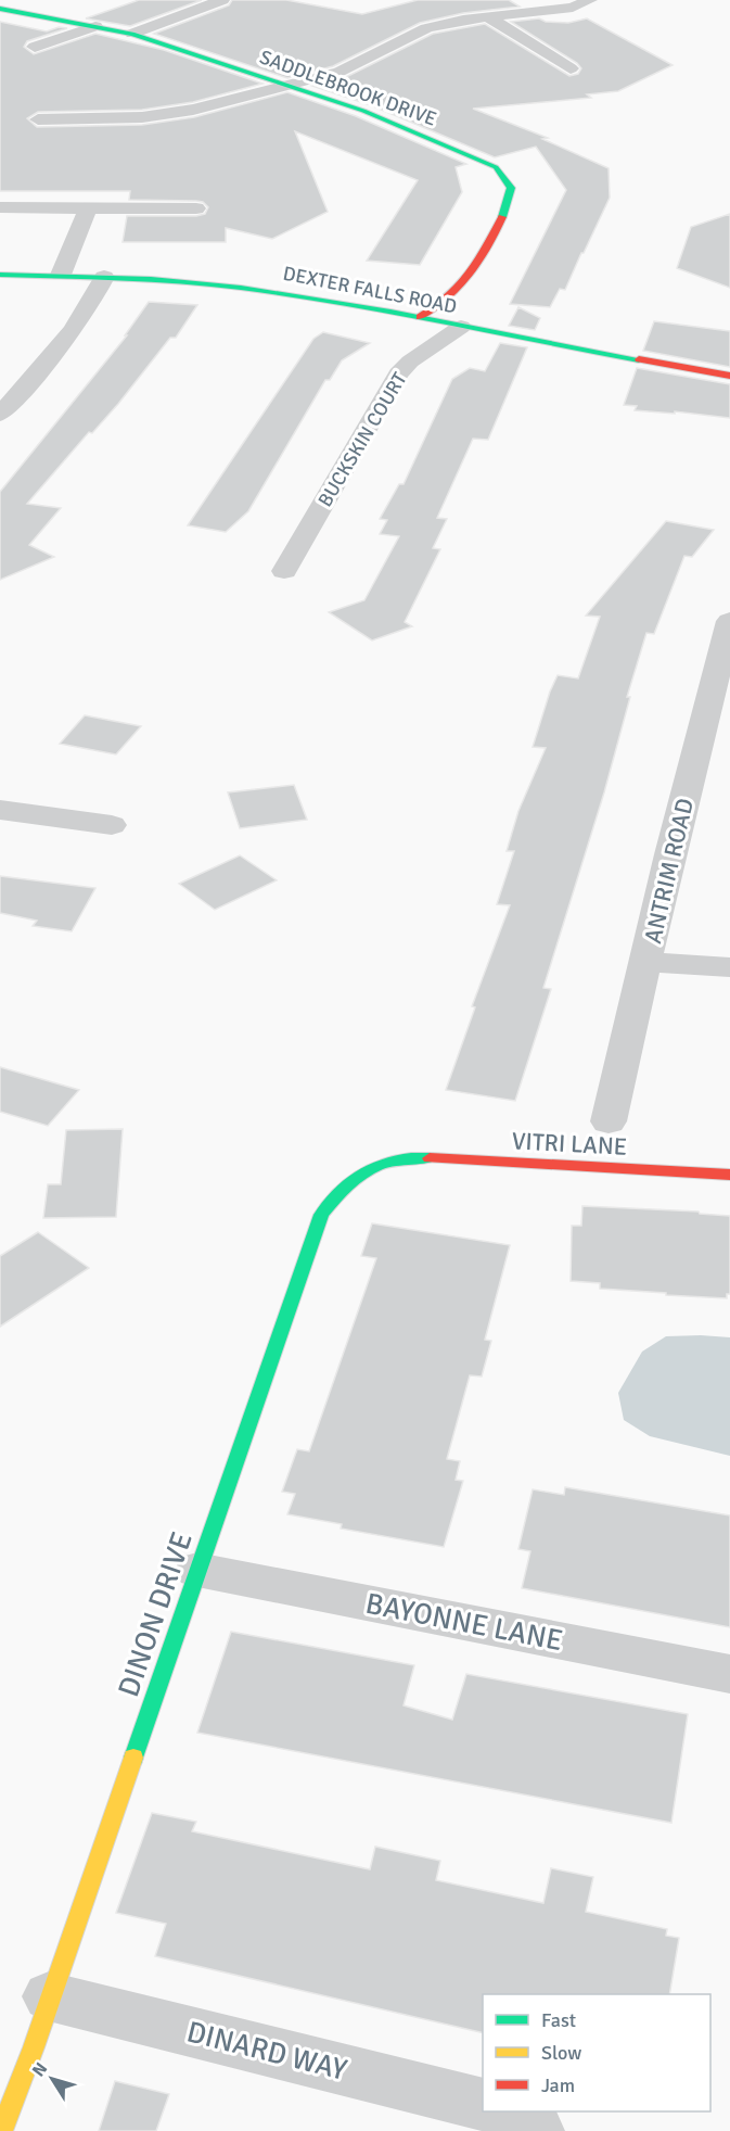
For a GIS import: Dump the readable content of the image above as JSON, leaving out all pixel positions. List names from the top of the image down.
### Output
{
  "streets": {
    "street": [
      "SADDLEBROOK DRIVE",
      "DEXTER FALLS ROAD",
      "BUCKSKIN COURT",
      "ANTRIM ROAD",
      "VITRI LANE",
      "DINON DRIVE",
      "BAYONNE LANE",
      "DINARD WAY"
    ]
  },
  "crossings": [
    ["SADDLEBROOK DRIVE", "DEXTER FALLS ROAD"],
    ["DEXTER FALLS ROAD", "BUCKSKIN COURT"],
    ["VITRI LANE", "DINON DRIVE"],
    ["DINON DRIVE", "BAYONNE LANE"],
    ["DINON DRIVE", "DINARD WAY"]
  ],
  "legend": ["Fast", "Slow", "Jam"],
  "north": "top left"
}
